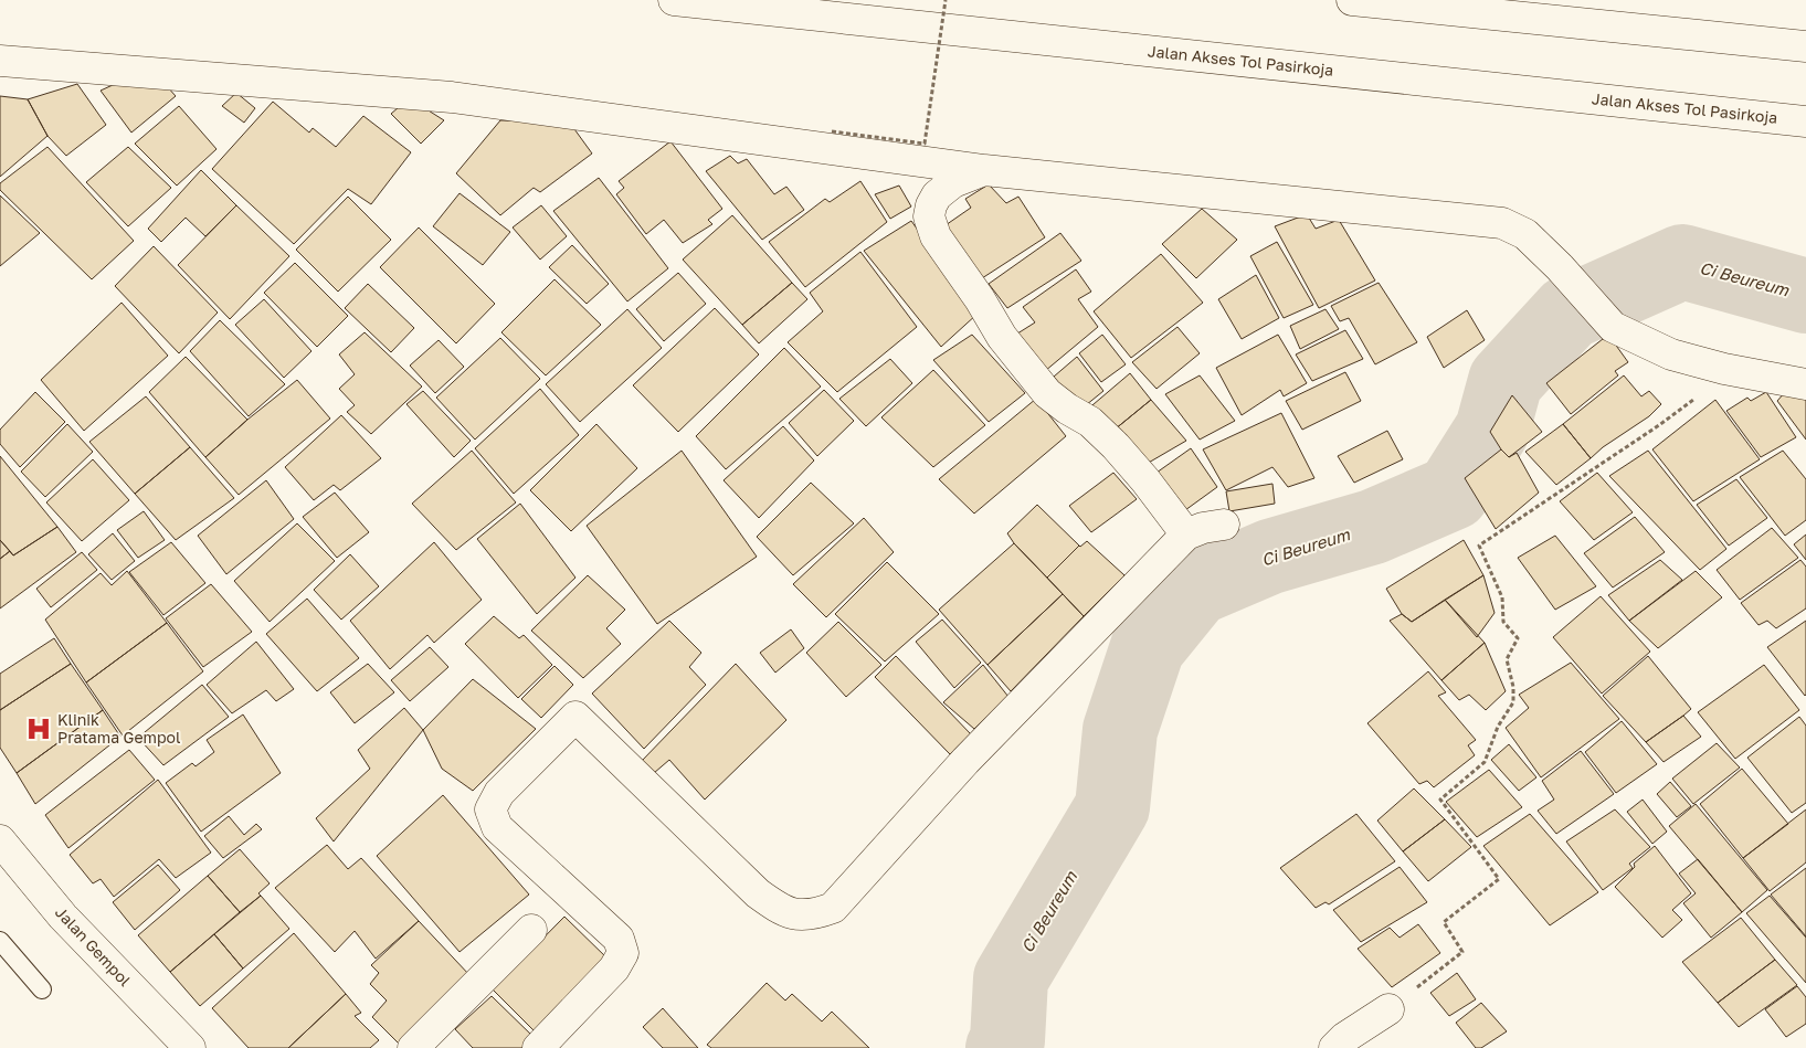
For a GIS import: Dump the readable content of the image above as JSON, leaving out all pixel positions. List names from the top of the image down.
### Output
{
  "streets": {
    "main road": ["Jalan Akses Tol Pasirkoja", "Jalan Gempol"]
  },
  "water": ["Ci Beureum"],
  "places": {
    "hospital": ["Klinik Pratama Gempol"]
  }
}
